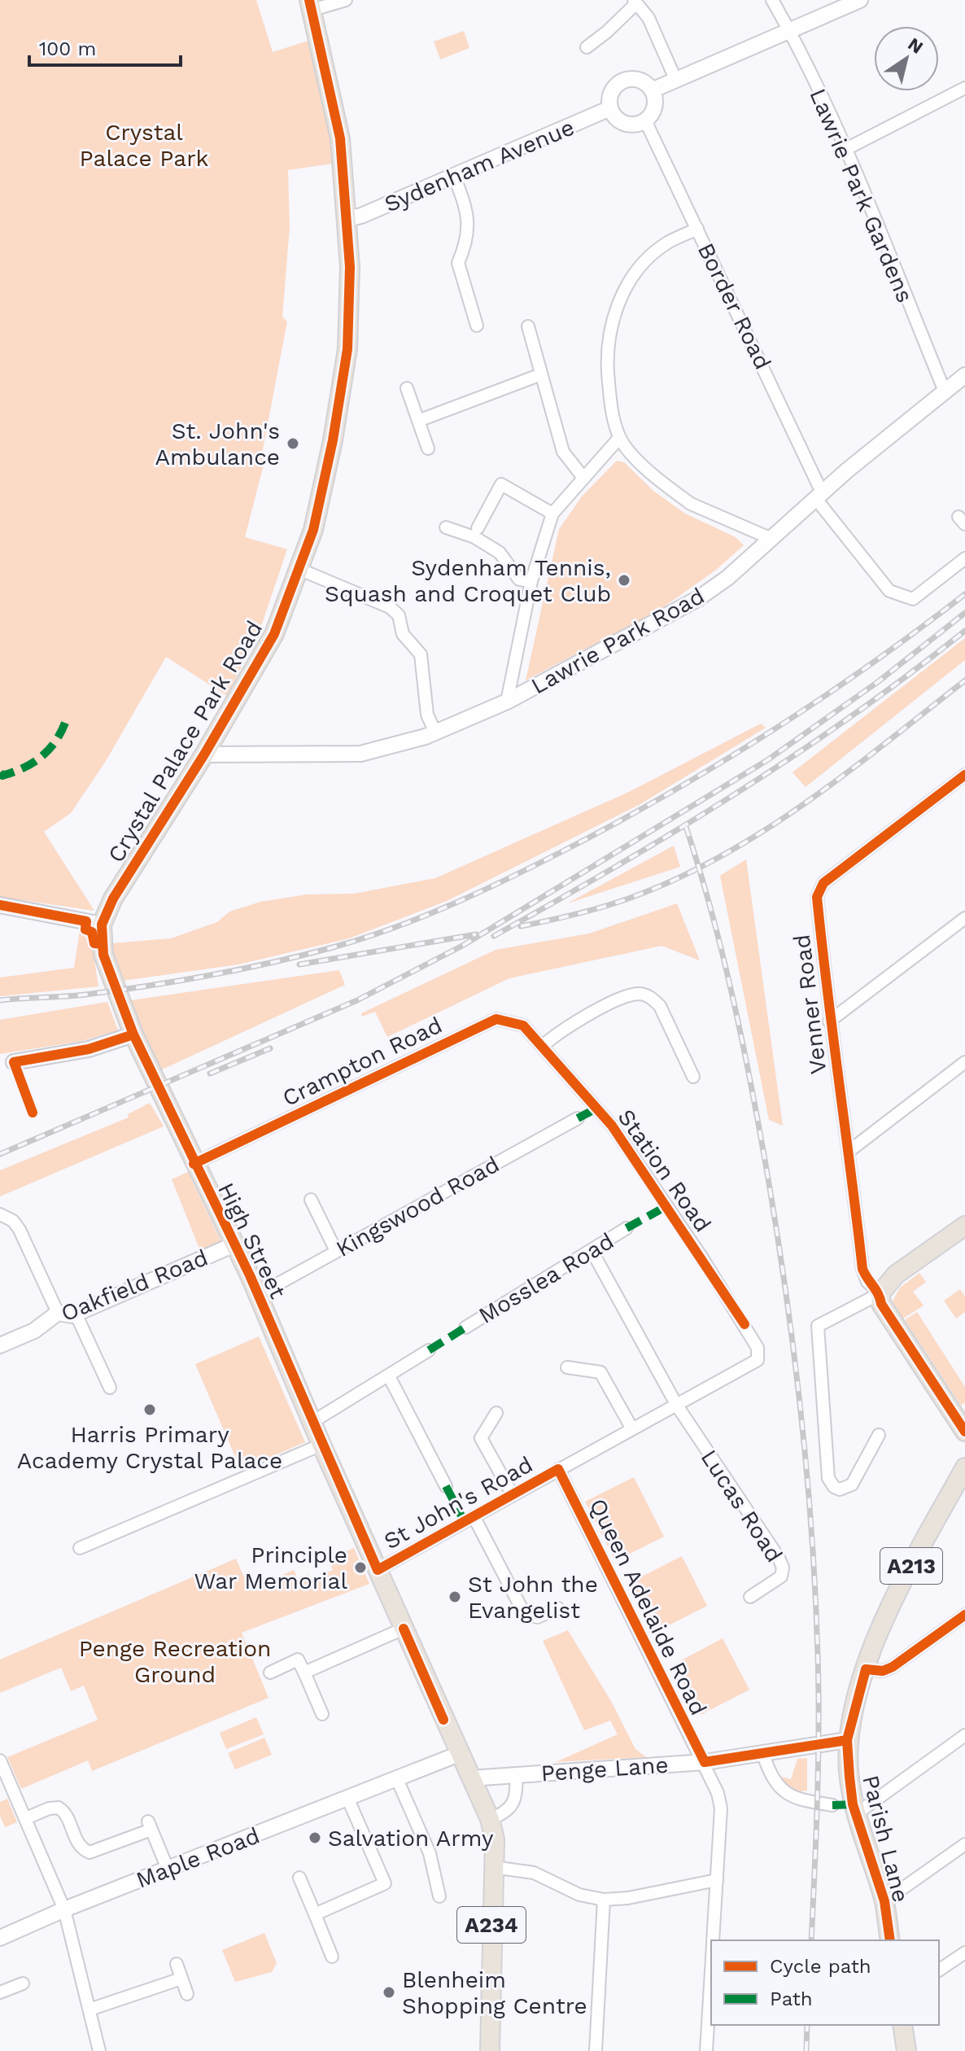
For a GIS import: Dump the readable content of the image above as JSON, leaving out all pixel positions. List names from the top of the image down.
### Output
{
  "streets": {
    "main road": [
      "Crystal Palace Park Road",
      "High Street",
      "A213",
      "Parish Lane",
      "A234"
    ],
    "street": [
      "Sydenham Avenue",
      "Lawrie Park Gardens",
      "Border Road",
      "Lawrie Park Road",
      "Venner Road",
      "Crampton Road",
      "Station Road",
      "Kingswood Road",
      "Mosslea Road",
      "Oakfield Road",
      "St John's Road",
      "Lucas Road",
      "Queen Adelaide Road",
      "Penge Lane",
      "Maple Road"
    ]
  },
  "crossings": [
    ["Sydenham Avenue", "Border Road"],
    ["Sydenham Avenue", "Crystal Palace Park Road"],
    ["Lawrie Park Gardens", "Lawrie Park Road"],
    ["Border Road", "Lawrie Park Road"],
    ["Lawrie Park Road", "Crystal Palace Park Road"],
    ["Crystal Palace Park Road", "High Street"],
    ["Crampton Road", "Station Road"],
    ["Crampton Road", "High Street"],
    ["Station Road", "St John's Road"],
    ["Kingswood Road", "High Street"],
    ["High Street", "Oakfield Road"],
    ["High Street", "St John's Road"],
    ["High Street", "Penge Lane"],
    ["High Street", "Maple Road"],
    ["Mosslea Road", "Lucas Road"],
    ["St John's Road", "Lucas Road"],
    ["St John's Road", "Queen Adelaide Road"],
    ["Queen Adelaide Road", "Penge Lane"],
    ["Penge Lane", "Parish Lane"]
  ],
  "parks": ["Crystal Palace Park", "Penge Recreation Ground"],
  "places": [
    "St. John's Ambulance",
    "Sydenham Tennis, Squash and Croquet Club",
    "Harris Primary Academy Crystal Palace",
    "Principle War Memorial",
    "St John the Evangelist",
    "Salvation Army",
    "Blenheim Shopping Centre"
  ],
  "legend": ["Cycle path", "Path"],
  "scale_bar": "100 m",
  "north": "top right"
}
